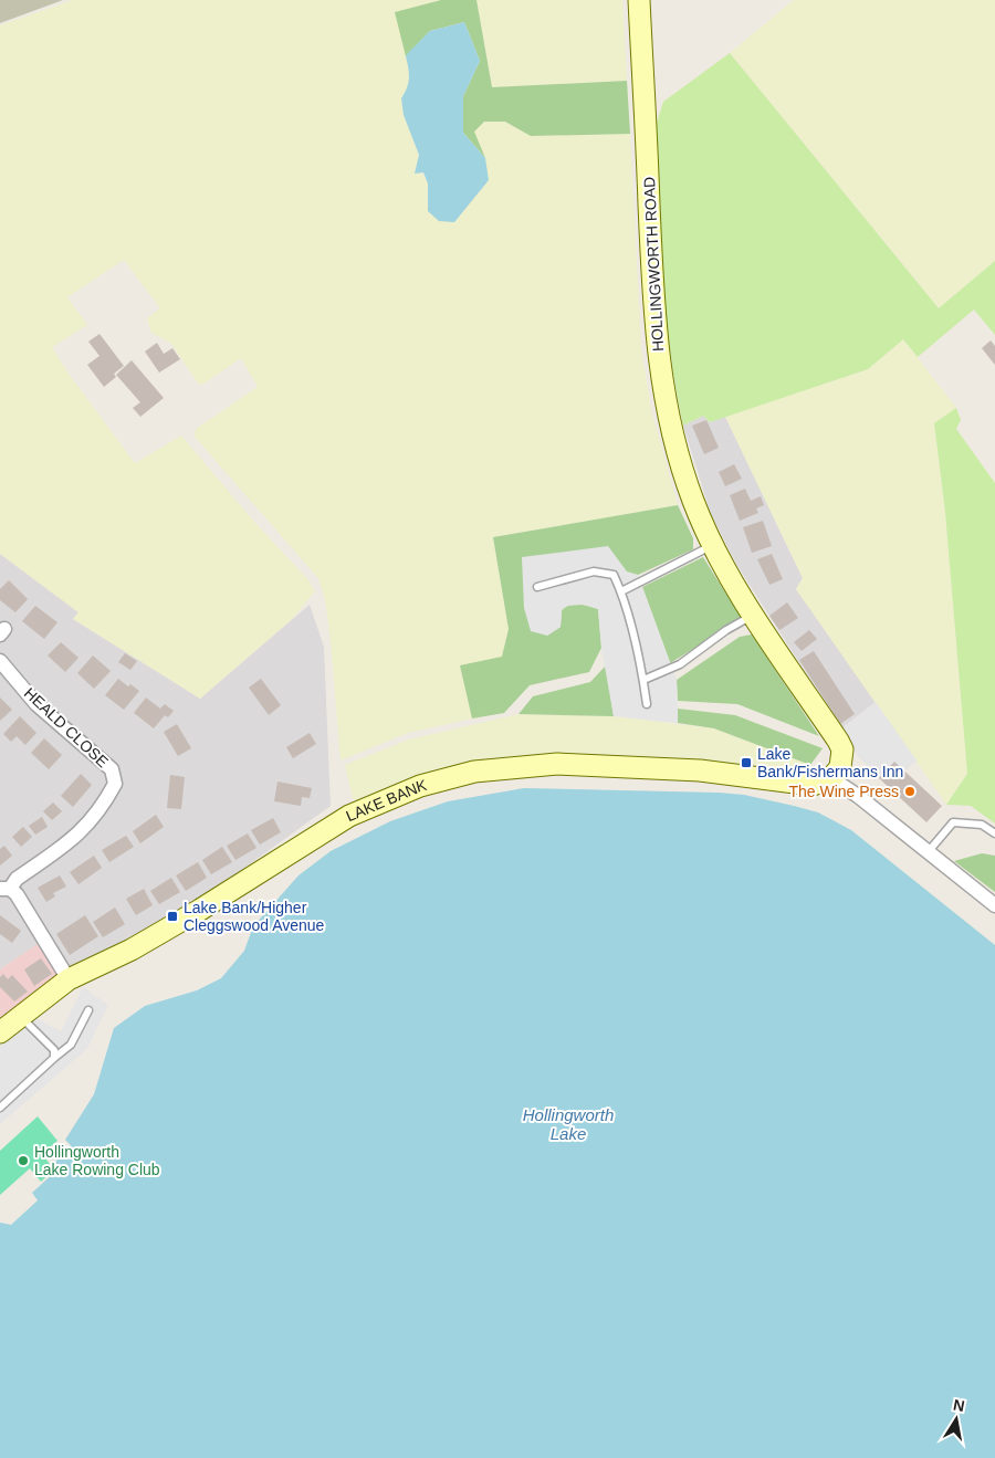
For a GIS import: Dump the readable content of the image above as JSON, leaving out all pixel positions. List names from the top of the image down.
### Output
{
  "streets": {
    "main road": ["HOLLINGWORTH ROAD", "LAKE BANK"],
    "street": ["HEALD CLOSE"]
  },
  "crossings": [
    ["HOLLINGWORTH ROAD", "LAKE BANK"]
  ],
  "water": ["Hollingworth Lake"],
  "places": {
    "transit": ["Lake Bank/Fishermans Inn", "Lake Bank/Higher Cleggswood Avenue"],
    "other": ["The Wine Press", "Hollingworth Lake Rowing Club"]
  },
  "north": "top"
}
